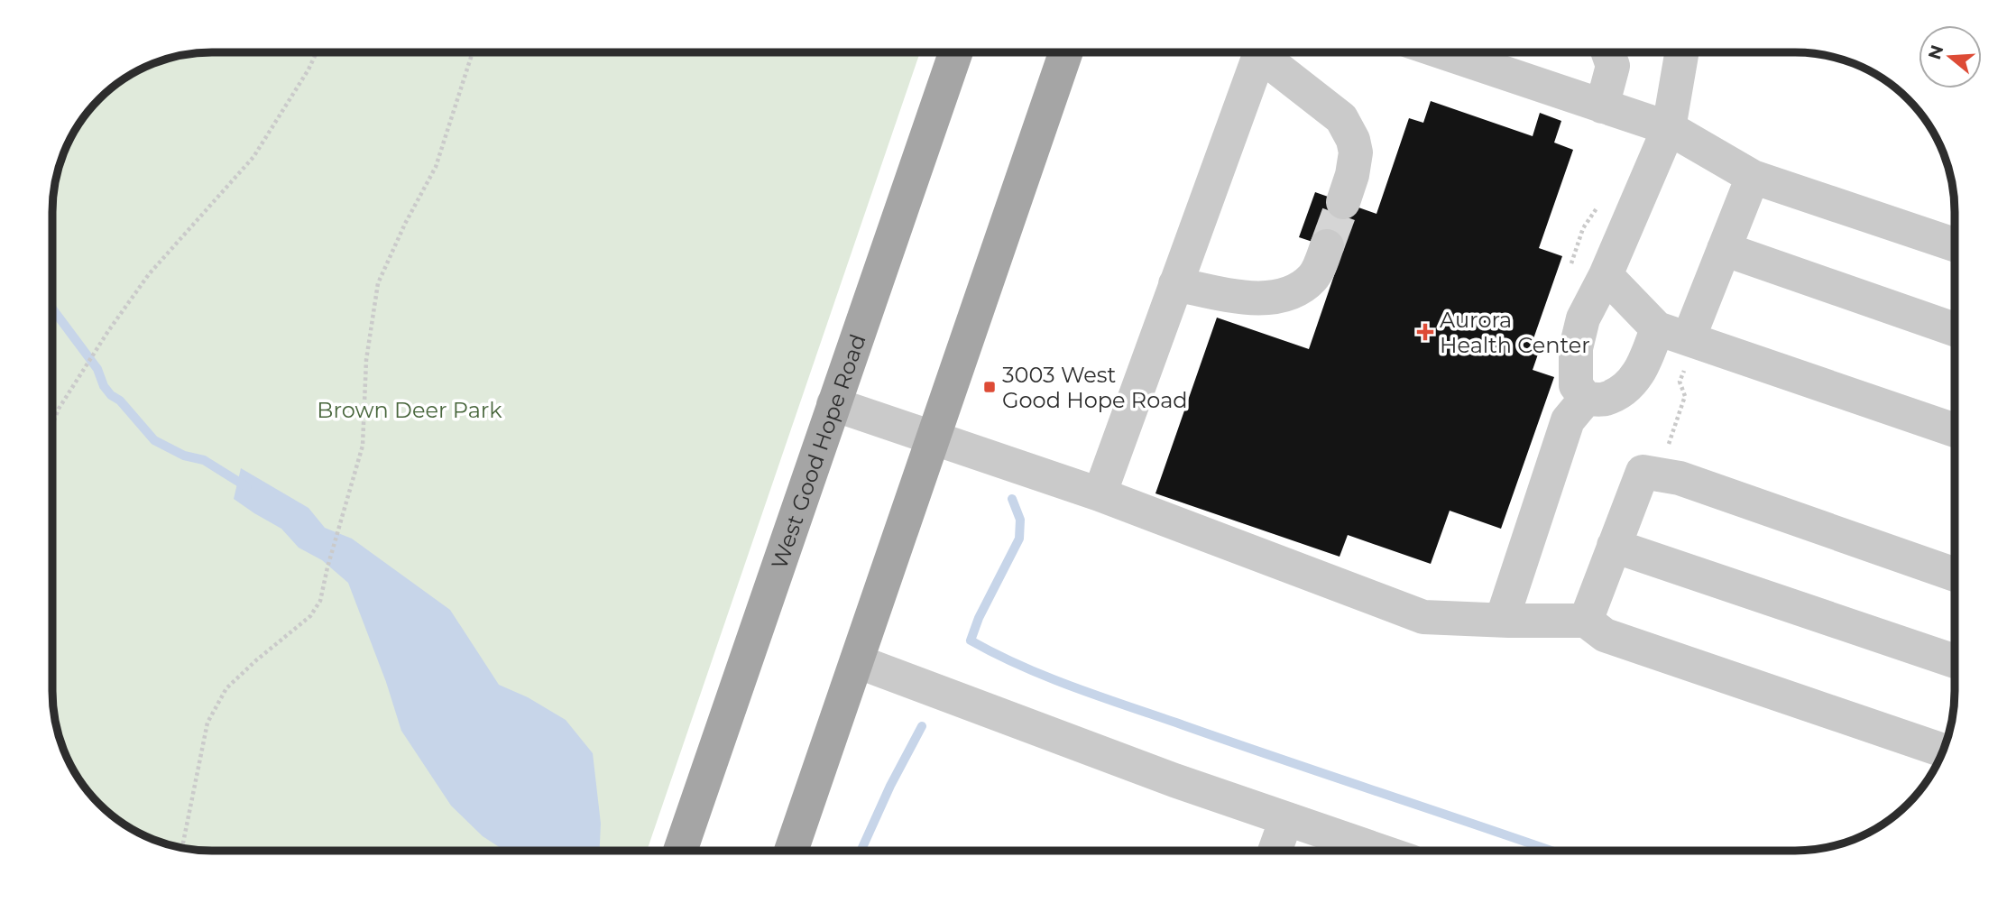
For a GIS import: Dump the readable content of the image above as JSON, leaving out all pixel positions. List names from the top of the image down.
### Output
{
  "streets": {
    "main road": ["West Good Hope Road"]
  },
  "parks": ["Brown Deer Park"],
  "places": {
    "health": ["Aurora Health Center"],
    "transit": ["3003 West Good Hope Road"]
  },
  "north": "left"
}
